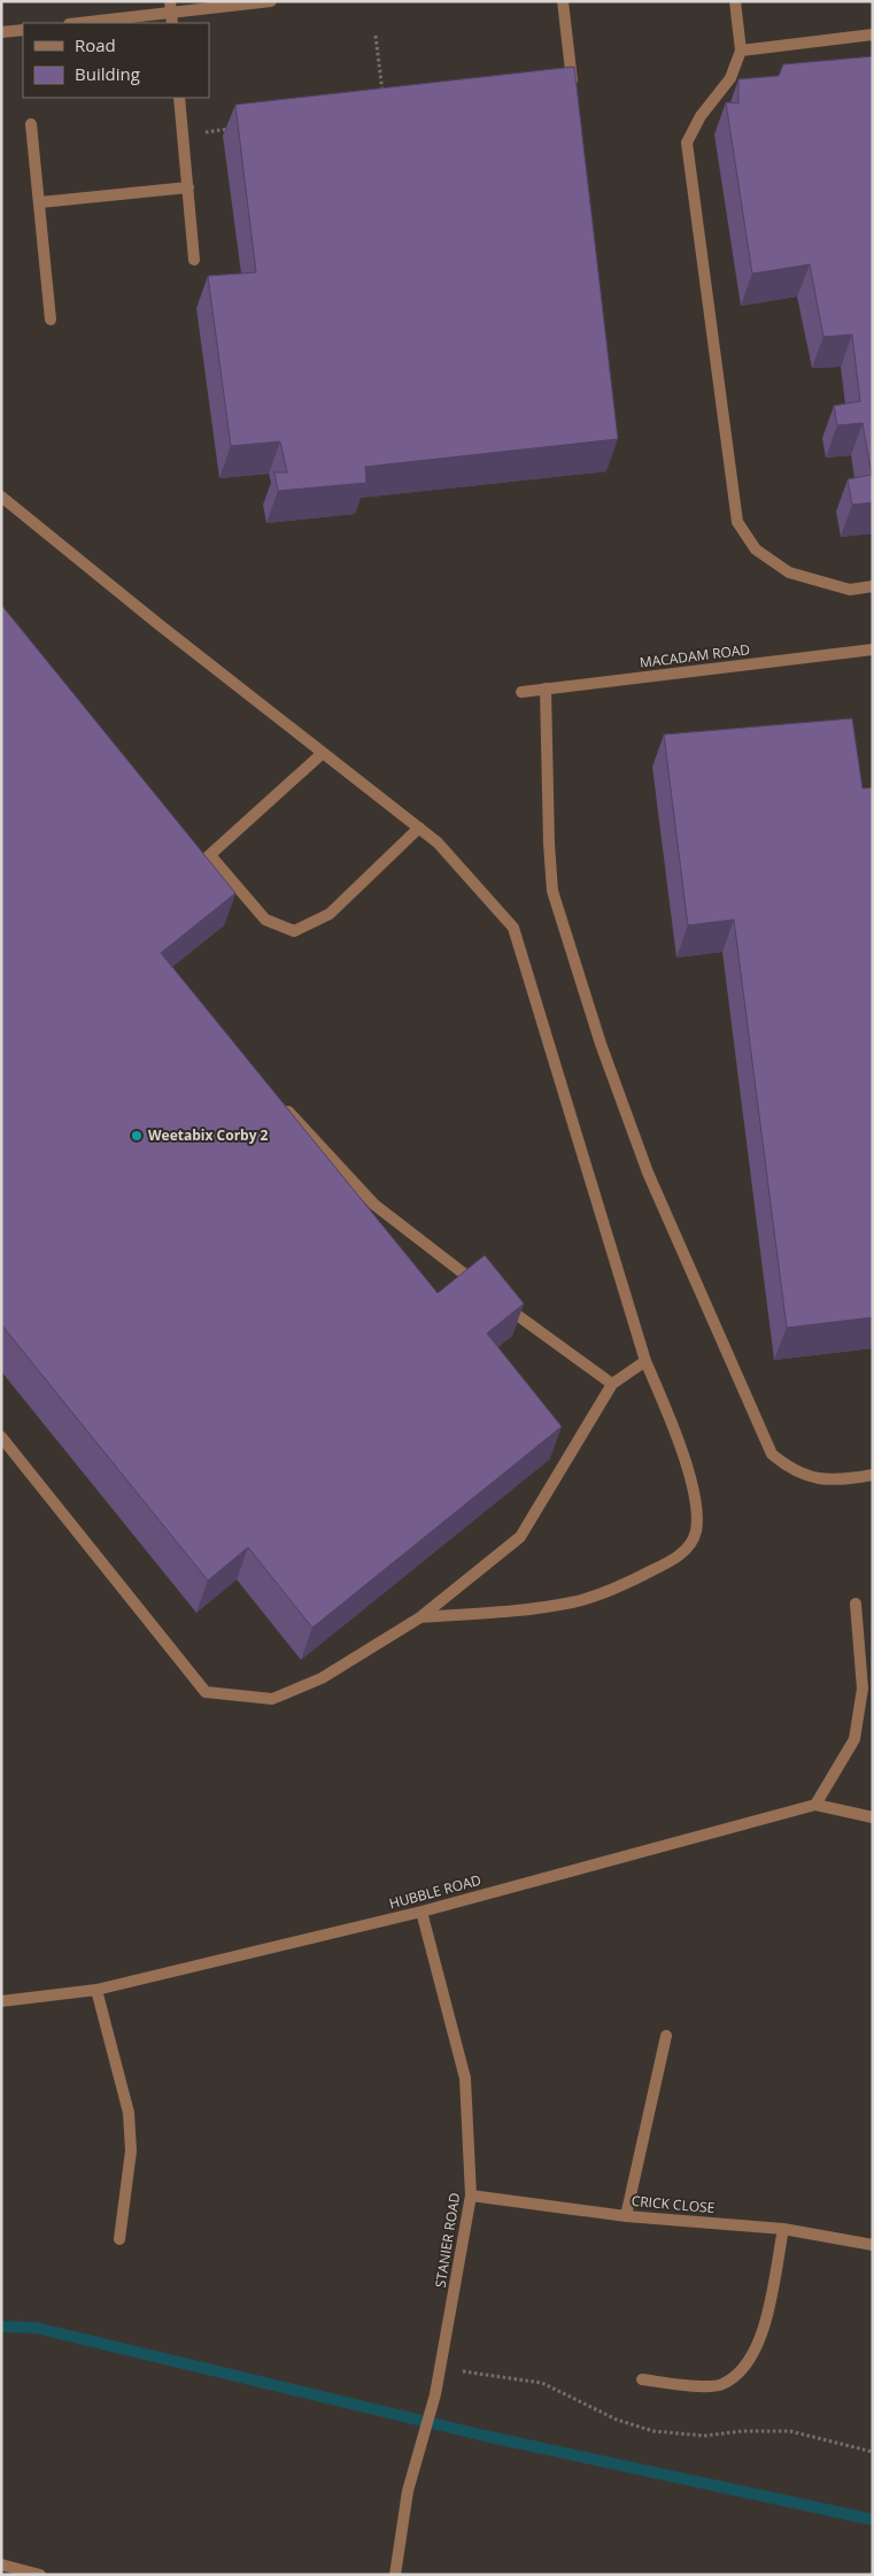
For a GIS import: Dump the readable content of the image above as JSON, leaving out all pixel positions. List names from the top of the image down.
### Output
{
  "streets": {
    "street": [
      "MACADAM ROAD",
      "HUBBLE ROAD",
      "CRICK CLOSE",
      "STANIER ROAD"
    ]
  },
  "crossings": [
    ["HUBBLE ROAD", "STANIER ROAD"],
    ["CRICK CLOSE", "STANIER ROAD"]
  ],
  "places": ["Weetabix Corby 2"],
  "legend": ["Road", "Building"]
}
